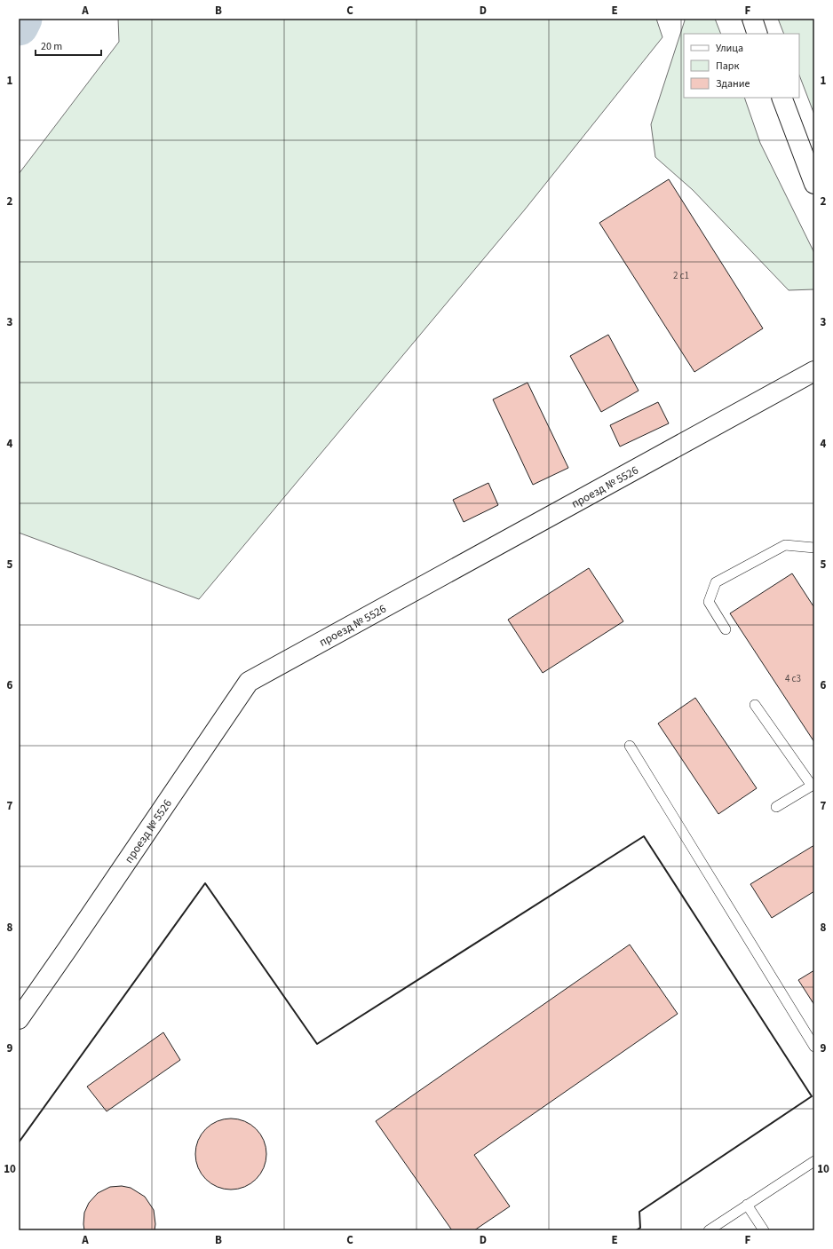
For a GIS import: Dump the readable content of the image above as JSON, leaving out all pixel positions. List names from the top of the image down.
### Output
{
  "streets": {
    "street": ["проезд № 5526"]
  },
  "house_numbers": ["2 с1", "4 с3"],
  "legend": ["Улица", "Парк", "Здание"],
  "scale_bar": "20 m",
  "grid": {
    "columns": [
      "A",
      "B",
      "C",
      "D",
      "E",
      "F"
    ],
    "rows": [
      "1",
      "2",
      "3",
      "4",
      "5",
      "6",
      "7",
      "8",
      "9",
      "10"
    ]
  }
}
